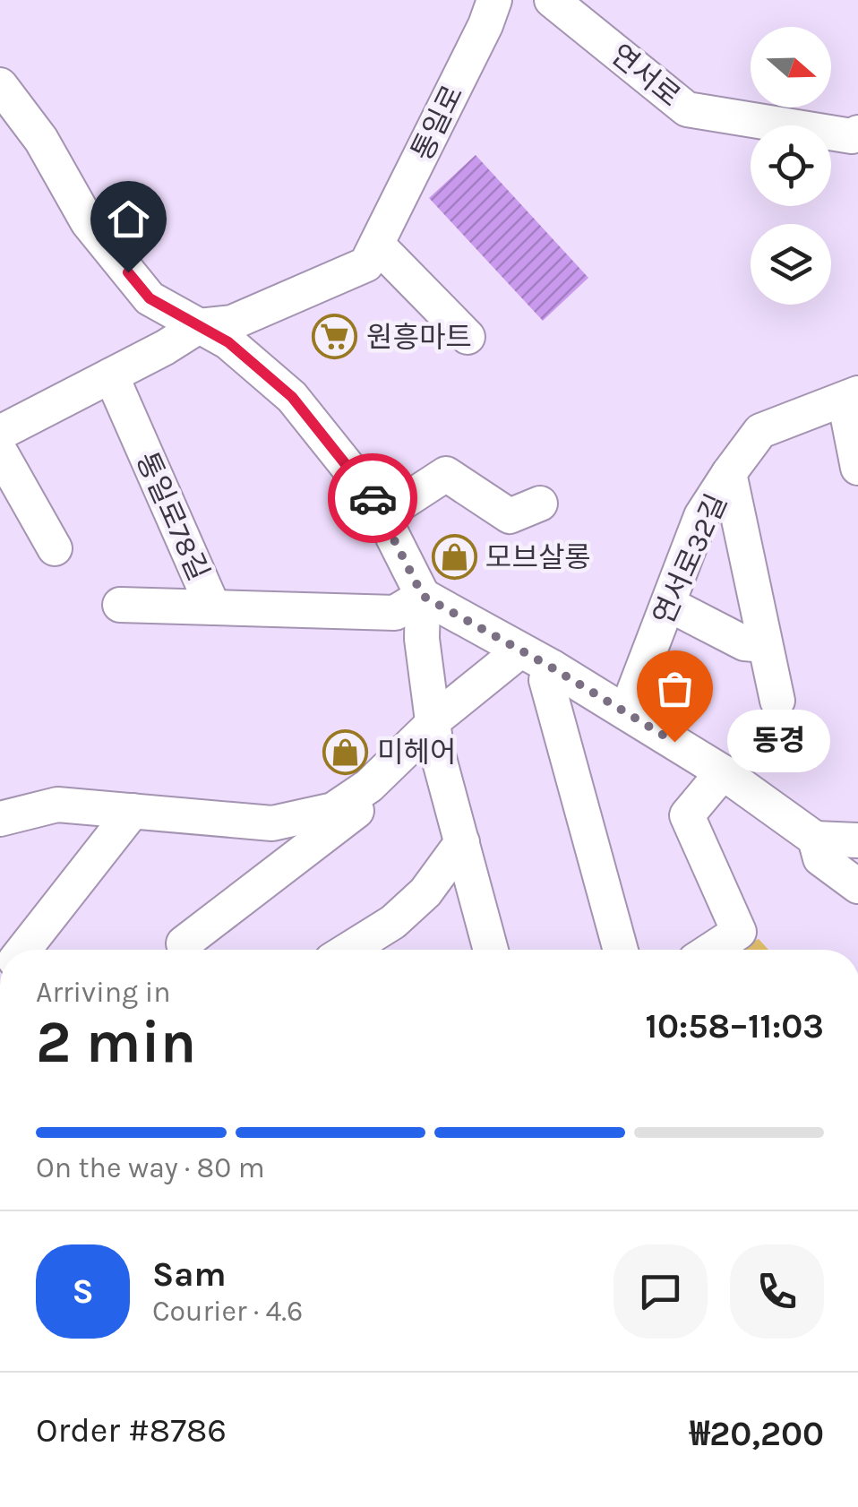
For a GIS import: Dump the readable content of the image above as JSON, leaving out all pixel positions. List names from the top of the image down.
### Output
{
  "streets": {
    "street": [
      "연서로",
      "통일로",
      "통일로78길",
      "연서로32길"
    ]
  },
  "places": {
    "supermarket": ["원흥마트"],
    "shop": ["모브살롱", "미헤어"],
    "other": ["동경"]
  },
  "north": "right",
  "page": {
    "bubble": "동경",
    "heading": ["2 min", "Arriving in", "10:58–11:03"],
    "panel": [
      "Sam",
      "Courier · 4.6",
      "Order #8786",
      "₩20,200"
    ],
    "bar": "On the way · 80 m",
    "round": "S"
  }
}
